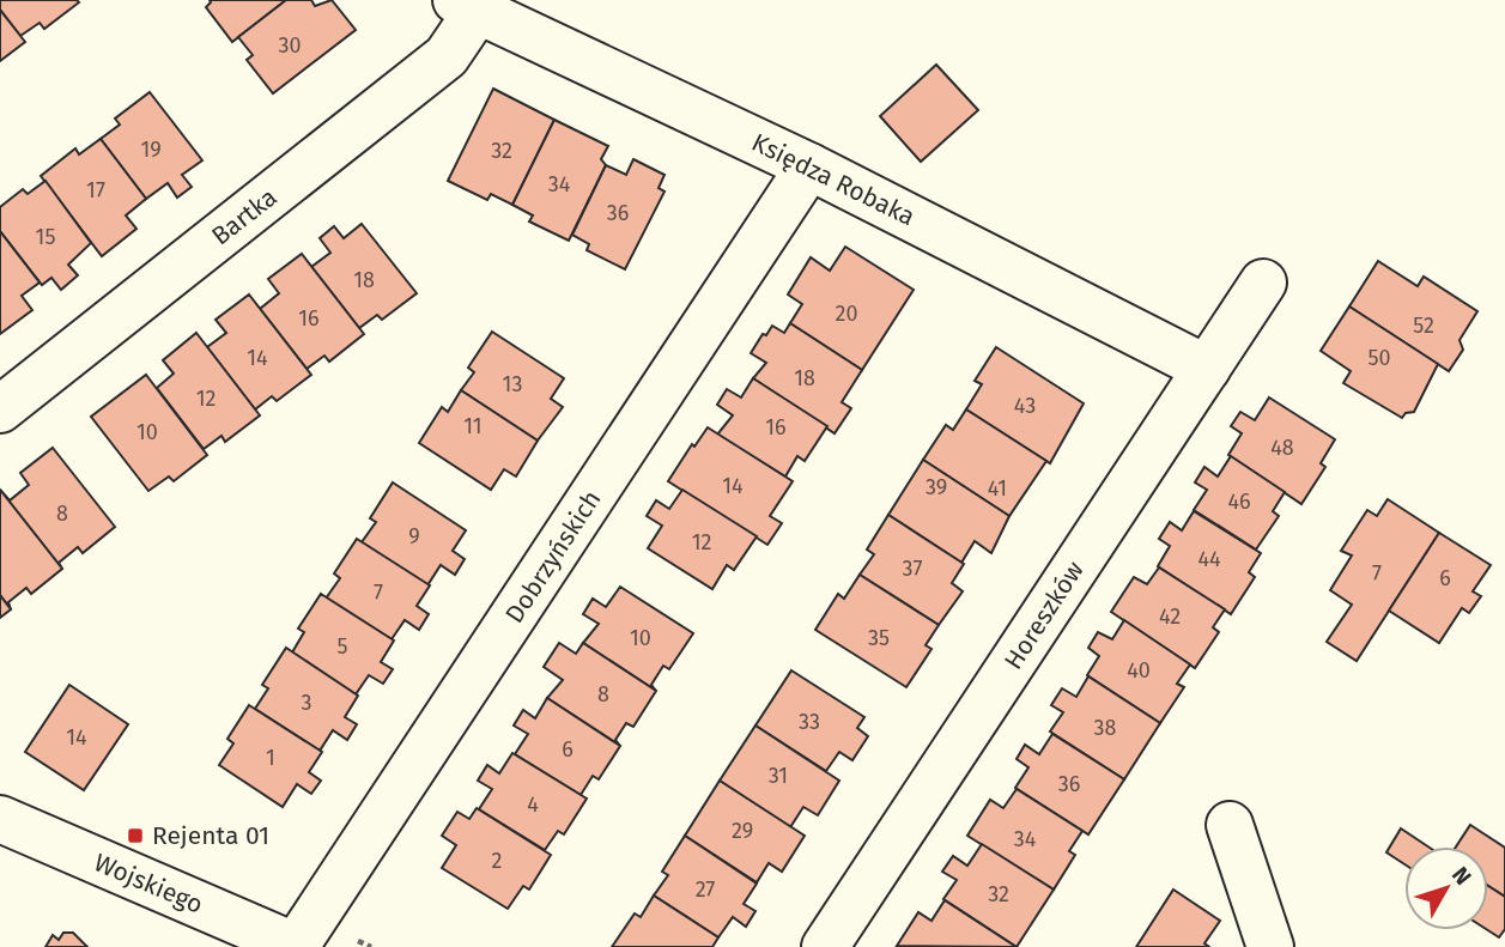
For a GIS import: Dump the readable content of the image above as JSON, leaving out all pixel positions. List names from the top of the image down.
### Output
{
  "streets": {
    "street": [
      "Księdza Robaka",
      "Bartka",
      "Dobrzyńskich",
      "Horeszków",
      "Wojskiego"
    ]
  },
  "crossings": [
    ["Księdza Robaka", "Bartka"],
    ["Księdza Robaka", "Dobrzyńskich"],
    ["Księdza Robaka", "Horeszków"],
    ["Dobrzyńskich", "Wojskiego"]
  ],
  "places": {
    "transit": ["Rejenta 01"]
  },
  "house_numbers": [
    "30",
    "19",
    "32",
    "34",
    "17",
    "36",
    "15",
    "18",
    "20",
    "16",
    "52",
    "14",
    "50",
    "18",
    "13",
    "12",
    "43",
    "11",
    "16",
    "10",
    "48",
    "14",
    "39",
    "41",
    "46",
    "8",
    "9",
    "12",
    "44",
    "37",
    "7",
    "6",
    "7",
    "42",
    "10",
    "35",
    "5",
    "40",
    "8",
    "3",
    "33",
    "38",
    "14",
    "6",
    "1",
    "31",
    "36",
    "4",
    "29",
    "34",
    "2",
    "27",
    "32"
  ],
  "north": "top right"
}
